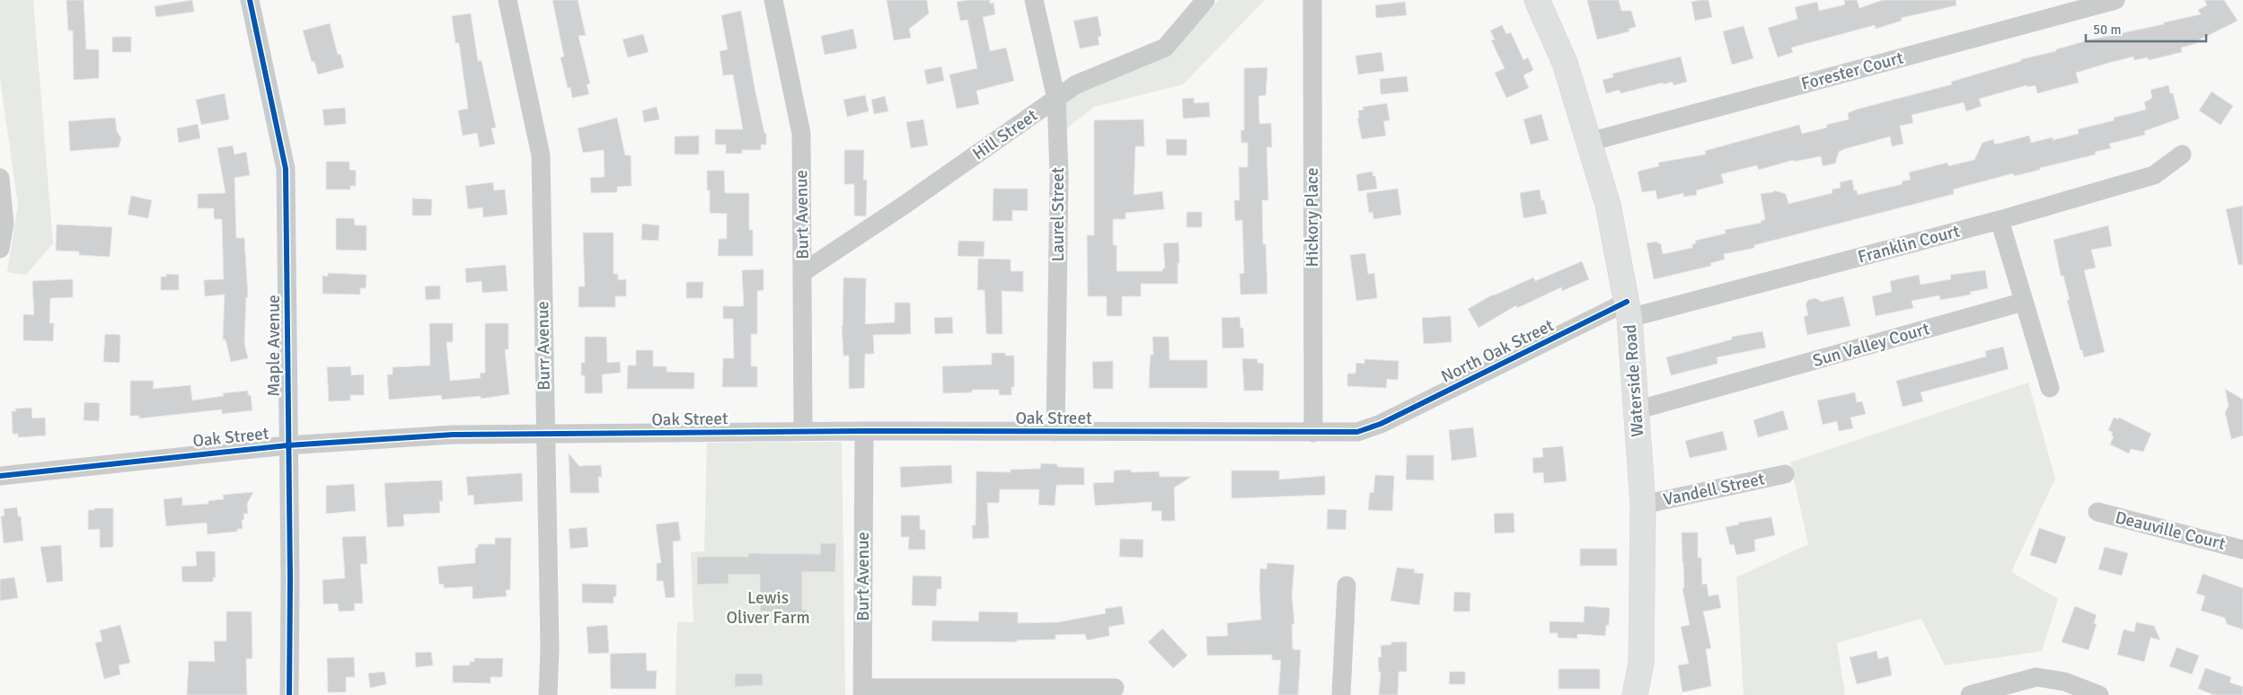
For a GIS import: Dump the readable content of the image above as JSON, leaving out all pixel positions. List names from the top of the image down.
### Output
{
  "streets": {
    "main road": ["Waterside Road"],
    "street": [
      "Forester Court",
      "Hill Street",
      "Burt Avenue",
      "Laurel Street",
      "Hickory Place",
      "Franklin Court",
      "Sun Valley Court",
      "Maple Avenue",
      "Burr Avenue",
      "North Oak Street",
      "Oak Street",
      "Vandell Street",
      "Deauville Court"
    ]
  },
  "crossings": [
    ["Forester Court", "Waterside Road"],
    ["Hill Street", "Burt Avenue"],
    ["Hill Street", "Laurel Street"],
    ["Burt Avenue", "Oak Street"],
    ["Laurel Street", "Oak Street"],
    ["Hickory Place", "Oak Street"],
    ["Franklin Court", "North Oak Street"],
    ["Franklin Court", "Waterside Road"],
    ["Sun Valley Court", "Waterside Road"],
    ["Maple Avenue", "Oak Street"],
    ["Burr Avenue", "Oak Street"],
    ["North Oak Street", "Waterside Road"],
    ["North Oak Street", "Oak Street"],
    ["Waterside Road", "Vandell Street"]
  ],
  "parks": ["Lewis Oliver Farm"],
  "scale_bar": "50 m"
}
